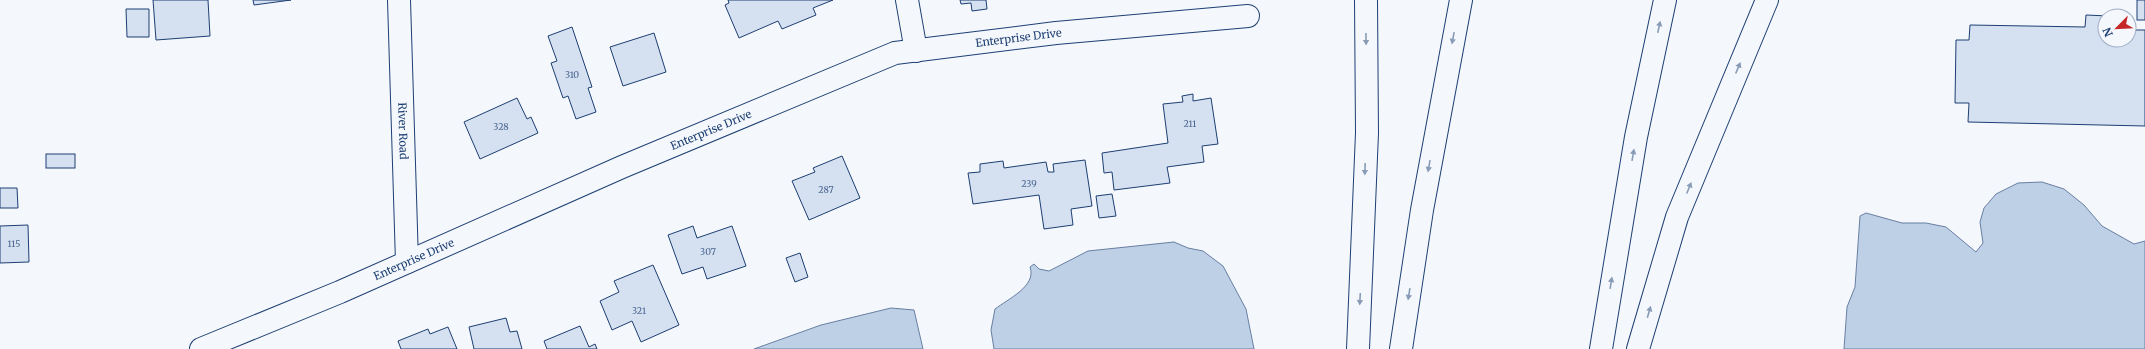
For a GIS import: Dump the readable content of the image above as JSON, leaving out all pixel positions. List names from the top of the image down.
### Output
{
  "streets": {
    "main road": ["Enterprise Drive", "River Road"]
  },
  "crossings": [
    ["Enterprise Drive", "River Road"]
  ],
  "house_numbers": [
    "310",
    "211",
    "328",
    "239",
    "287",
    "115",
    "307",
    "321"
  ],
  "north": "bottom left"
}
